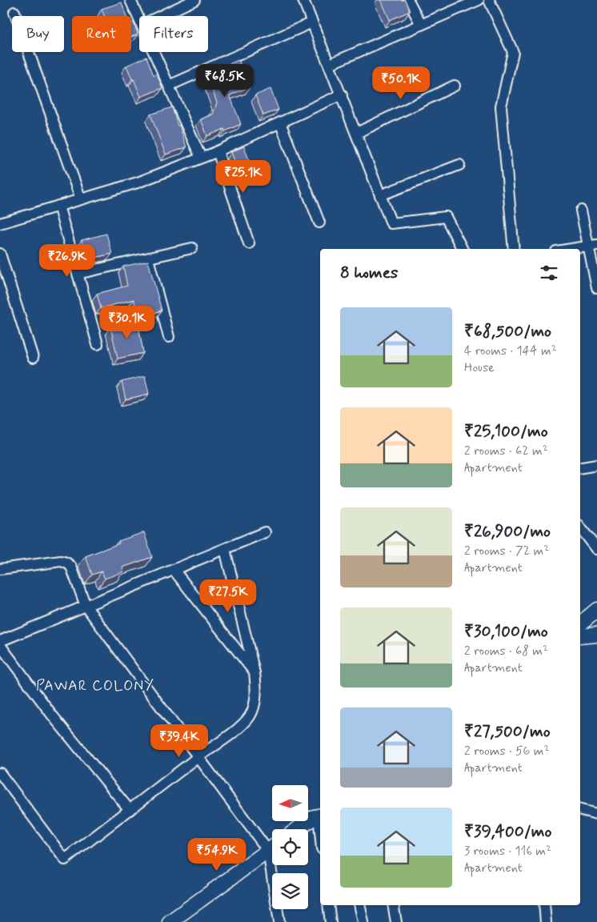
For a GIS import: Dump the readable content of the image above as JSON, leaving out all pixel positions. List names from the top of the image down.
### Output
{
  "districts": ["PAWAR COLONY"],
  "north": "left",
  "page": {
    "chip": ["Buy", "Rent", "Filters"],
    "price": [
      "₹68.5K",
      "₹50.1K",
      "₹25.1K",
      "₹26.9K",
      "₹30.1K",
      "₹27.5K",
      "₹39.4K",
      "₹54.9K"
    ],
    "heading": "8 homes",
    "list": [
      {
        "name": "₹68,500/mo",
        "note": "4 rooms · 144 m² · House"
      },
      {
        "name": "₹25,100/mo",
        "note": "2 rooms · 62 m² · Apartment"
      },
      {
        "name": "₹26,900/mo",
        "note": "2 rooms · 72 m² · Apartment"
      },
      {
        "name": "₹30,100/mo",
        "note": "2 rooms · 68 m² · Apartment"
      },
      {
        "name": "₹27,500/mo",
        "note": "2 rooms · 56 m² · Apartment"
      },
      {
        "name": "₹39,400/mo",
        "note": "3 rooms · 116 m² · Apartment"
      }
    ]
  }
}
